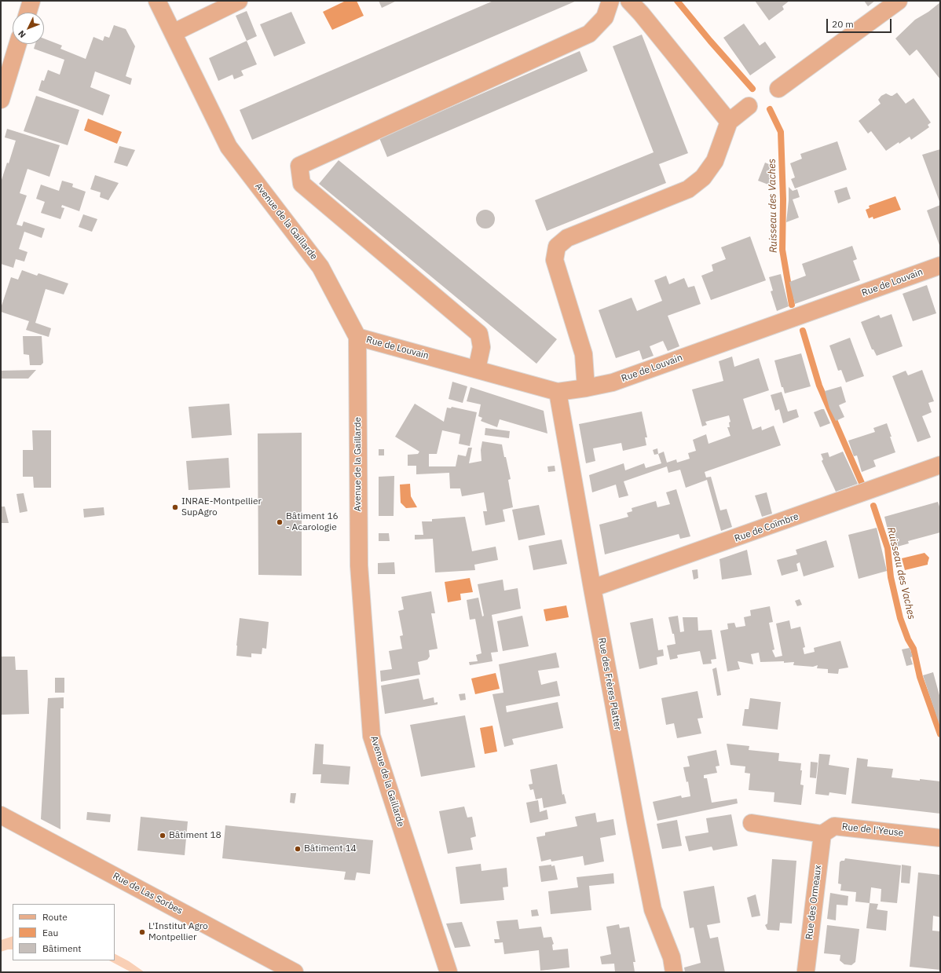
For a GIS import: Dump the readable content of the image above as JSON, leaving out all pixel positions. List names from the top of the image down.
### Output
{
  "streets": {
    "street": [
      "Avenue de la Gaillarde",
      "Rue de Louvain",
      "Rue de Coïmbre",
      "Rue des Frères Platter",
      "Rue de l'Yeuse",
      "Rue de Las Sorbes",
      "Rue des Ormeaux"
    ]
  },
  "crossings": [
    ["Avenue de la Gaillarde", "Rue de Louvain"],
    ["Rue de Louvain", "Rue des Frères Platter"],
    ["Rue de Coïmbre", "Rue des Frères Platter"],
    ["Rue de l'Yeuse", "Rue des Ormeaux"]
  ],
  "water": ["Ruisseau des Vaches"],
  "places": [
    "INRAE-Montpellier SupAgro",
    "Bâtiment 16 - Acarologie",
    "Bâtiment 18",
    "Bâtiment 14",
    "L'Institut Agro Montpellier"
  ],
  "legend": ["Route", "Eau", "Bâtiment"],
  "scale_bar": "20 m",
  "north": "bottom left"
}
